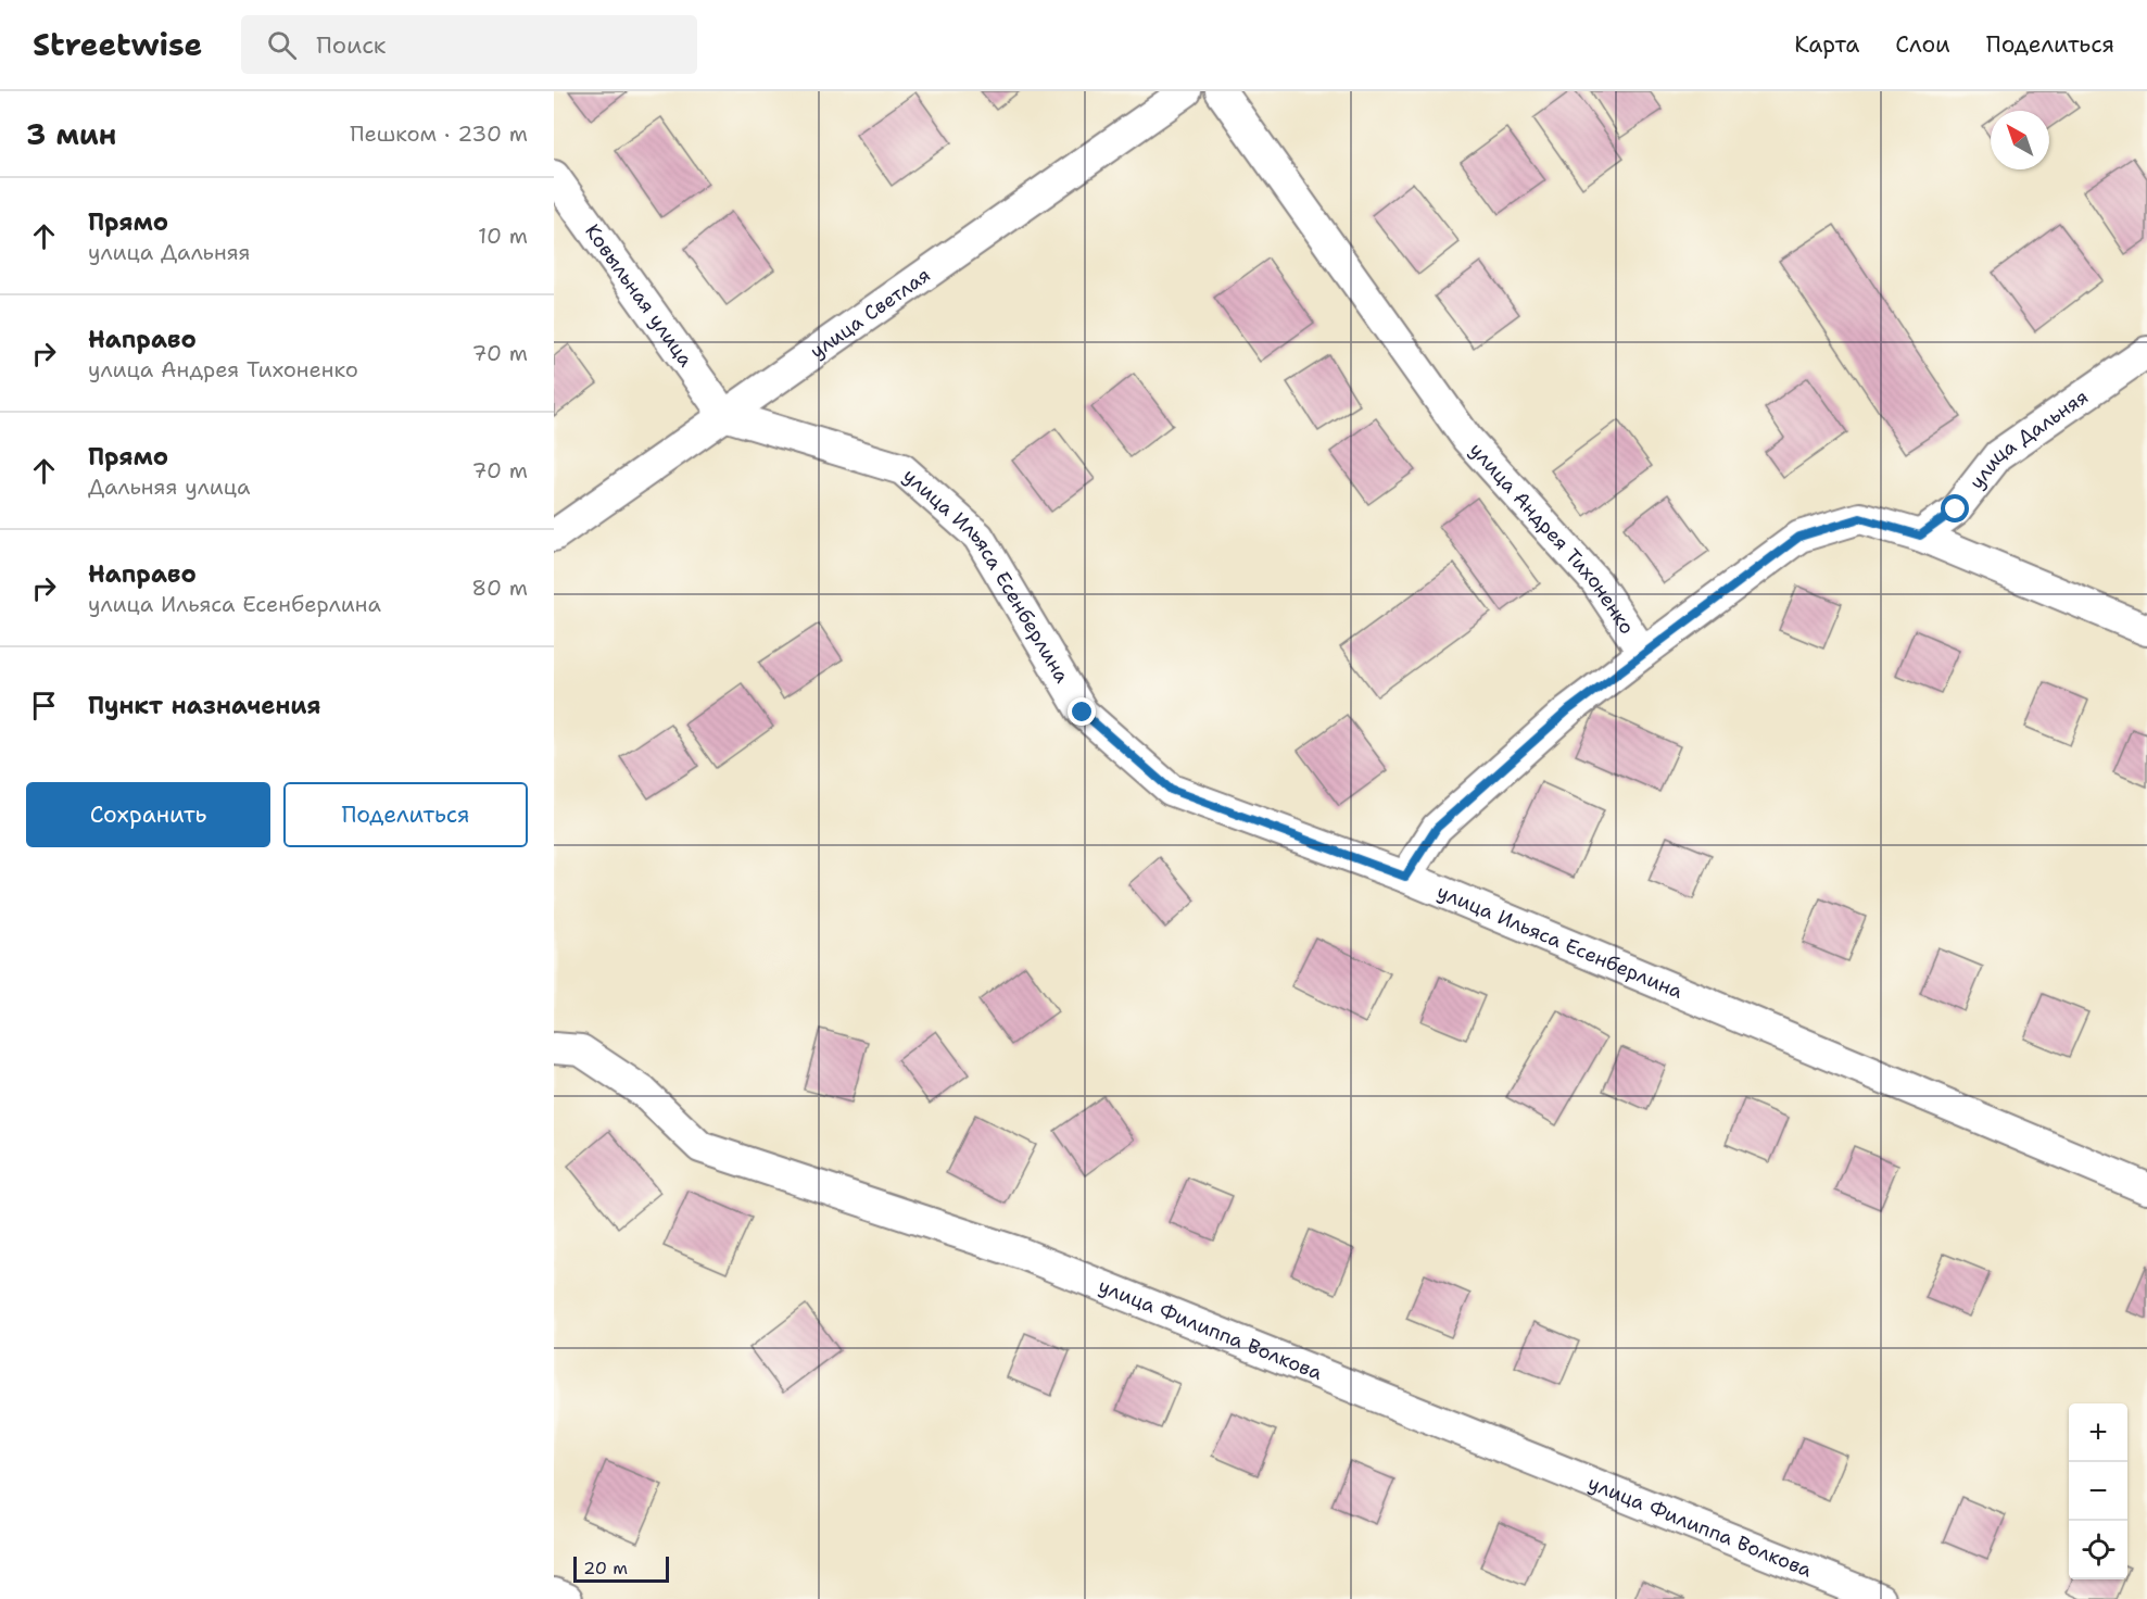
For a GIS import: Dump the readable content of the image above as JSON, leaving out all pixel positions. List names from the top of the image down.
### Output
{
  "streets": {
    "street": [
      "Ковыльная улица",
      "улица Светлая",
      "улица Дальняя",
      "улица Андрея Тихоненко",
      "улица Ильяса Есенберлина",
      "улица Филиппа Волкова"
    ]
  },
  "crossings": [
    ["Ковыльная улица", "улица Светлая"],
    ["Ковыльная улица", "улица Ильяса Есенберлина"],
    ["улица Светлая", "улица Ильяса Есенберлина"],
    ["улица Дальняя", "улица Андрея Тихоненко"]
  ],
  "scale_bar": "20 m",
  "north": "top left",
  "page": {
    "header": "Streetwise",
    "search": "Поиск",
    "nav": ["Карта", "Слои", "Поделиться"],
    "heading": ["3 мин", "Пешком · 230 m"],
    "list": [
      ["Прямо", "улица Дальняя", "10 m"],
      ["Направо", "улица Андрея Тихоненко", "70 m"],
      ["Прямо", "Дальняя улица", "70 m"],
      ["Направо", "улица Ильяса Есенберлина", "80 m"],
      "Пункт назначения"
    ],
    "buttons": ["Сохранить", "Поделиться"],
    "map_buttons": ["+", "−"],
    "scale": "20 m"
  }
}
